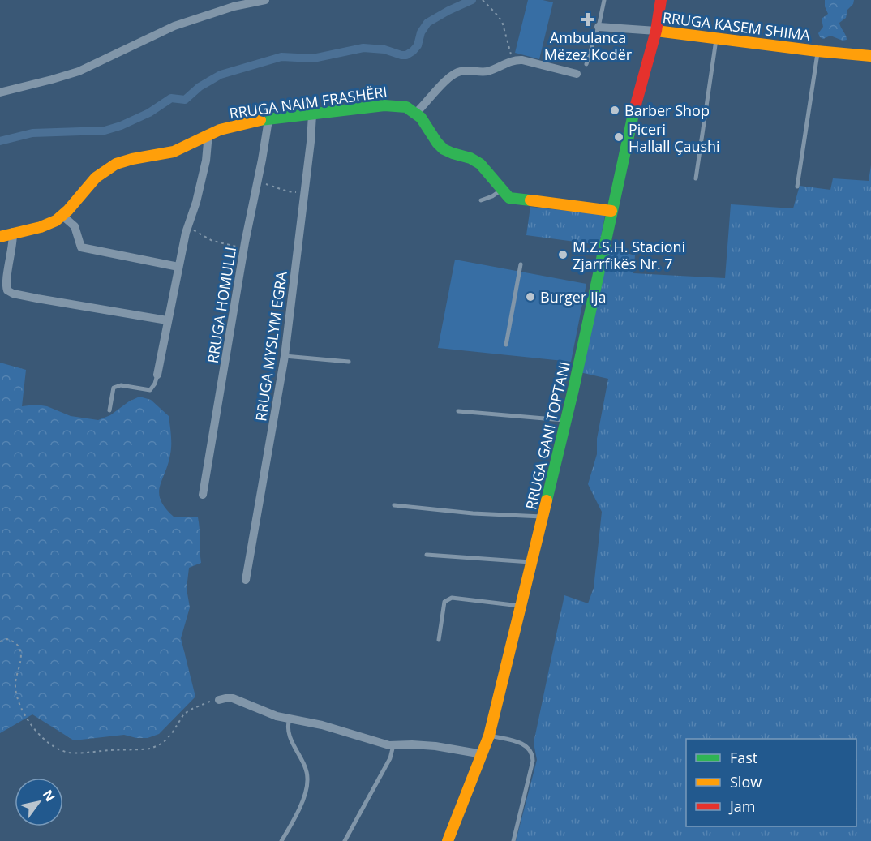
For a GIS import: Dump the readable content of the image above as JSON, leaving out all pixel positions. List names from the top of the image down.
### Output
{
  "streets": {
    "main road": ["RRUGA KASEM SHIMA", "RRUGA NAIM FRASHËRI", "RRUGA GANI TOPTANI"],
    "street": ["RRUGA HOMULLI", "RRUGA MYSLYM EGRA"]
  },
  "crossings": [
    ["RRUGA KASEM SHIMA", "RRUGA GANI TOPTANI"],
    ["RRUGA NAIM FRASHËRI", "RRUGA HOMULLI"],
    ["RRUGA NAIM FRASHËRI", "RRUGA MYSLYM EGRA"]
  ],
  "places": {
    "health": ["Ambulanca Mëzez Kodër"],
    "other": [
      "Barber Shop",
      "Piceri Hallall Çaushi",
      "M.Z.S.H. Stacioni Zjarrfikës Nr. 7",
      "Burger Ija"
    ]
  },
  "legend": ["Fast", "Slow", "Jam"],
  "north": "top right"
}
